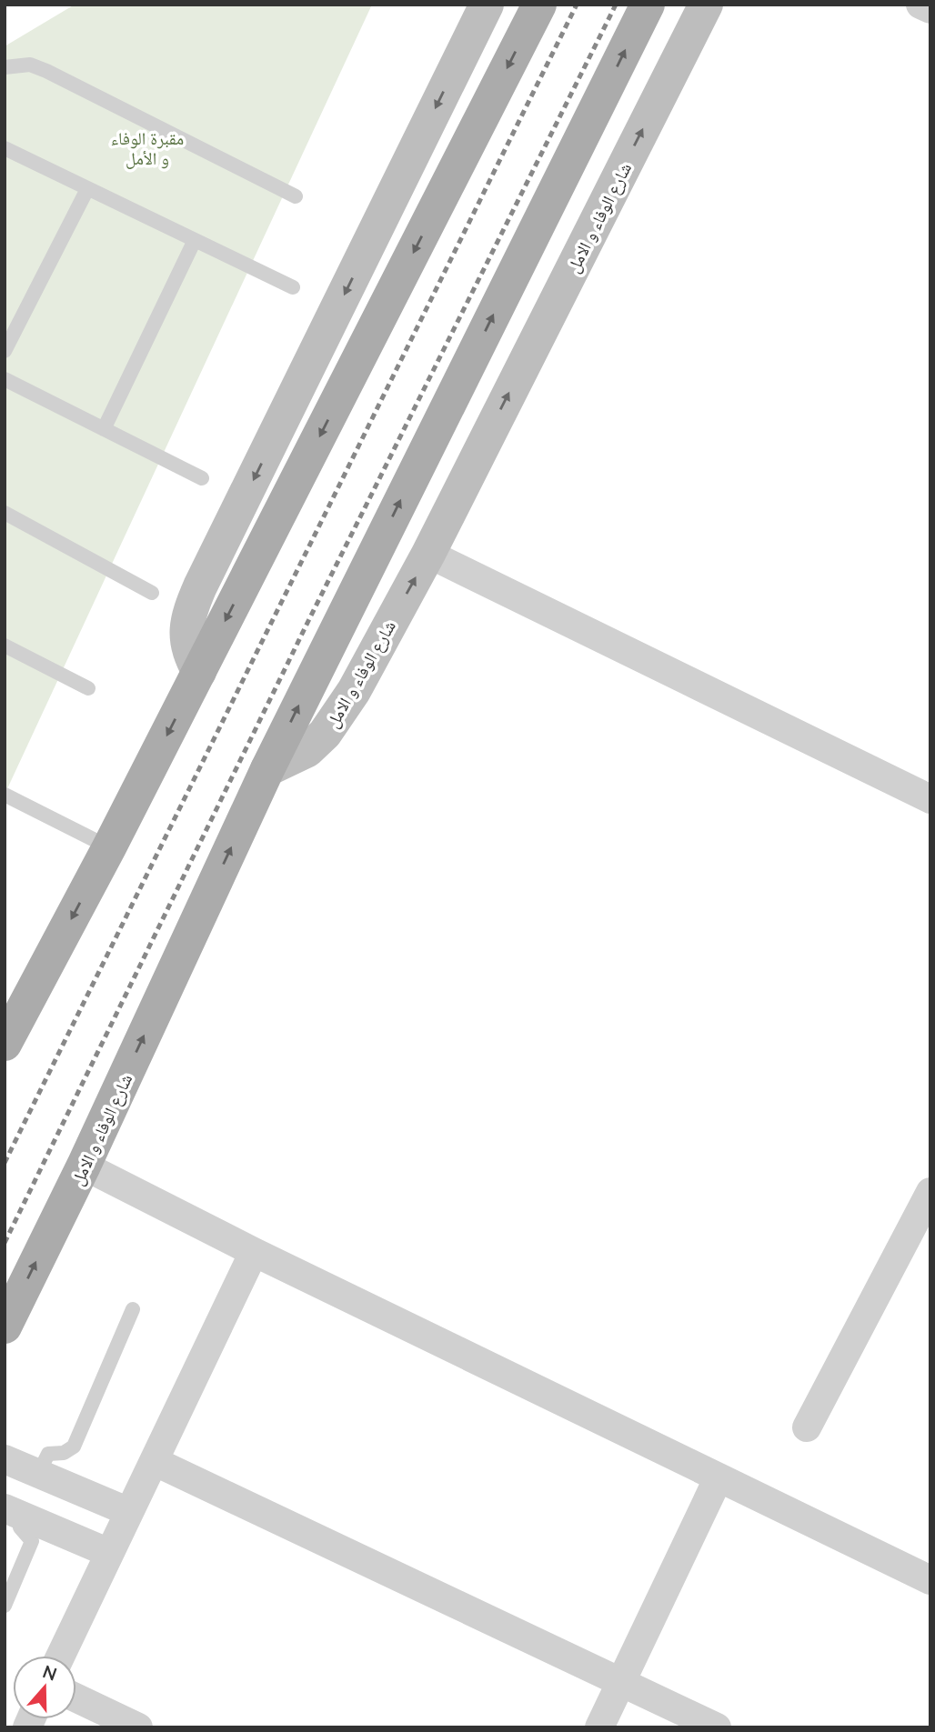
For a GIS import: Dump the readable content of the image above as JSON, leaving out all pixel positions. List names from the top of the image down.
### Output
{
  "streets": {
    "main road": ["شارع الوفاء و الامل"]
  },
  "parks": ["مقبرة الوفاء و الأمل"],
  "north": "top"
}
